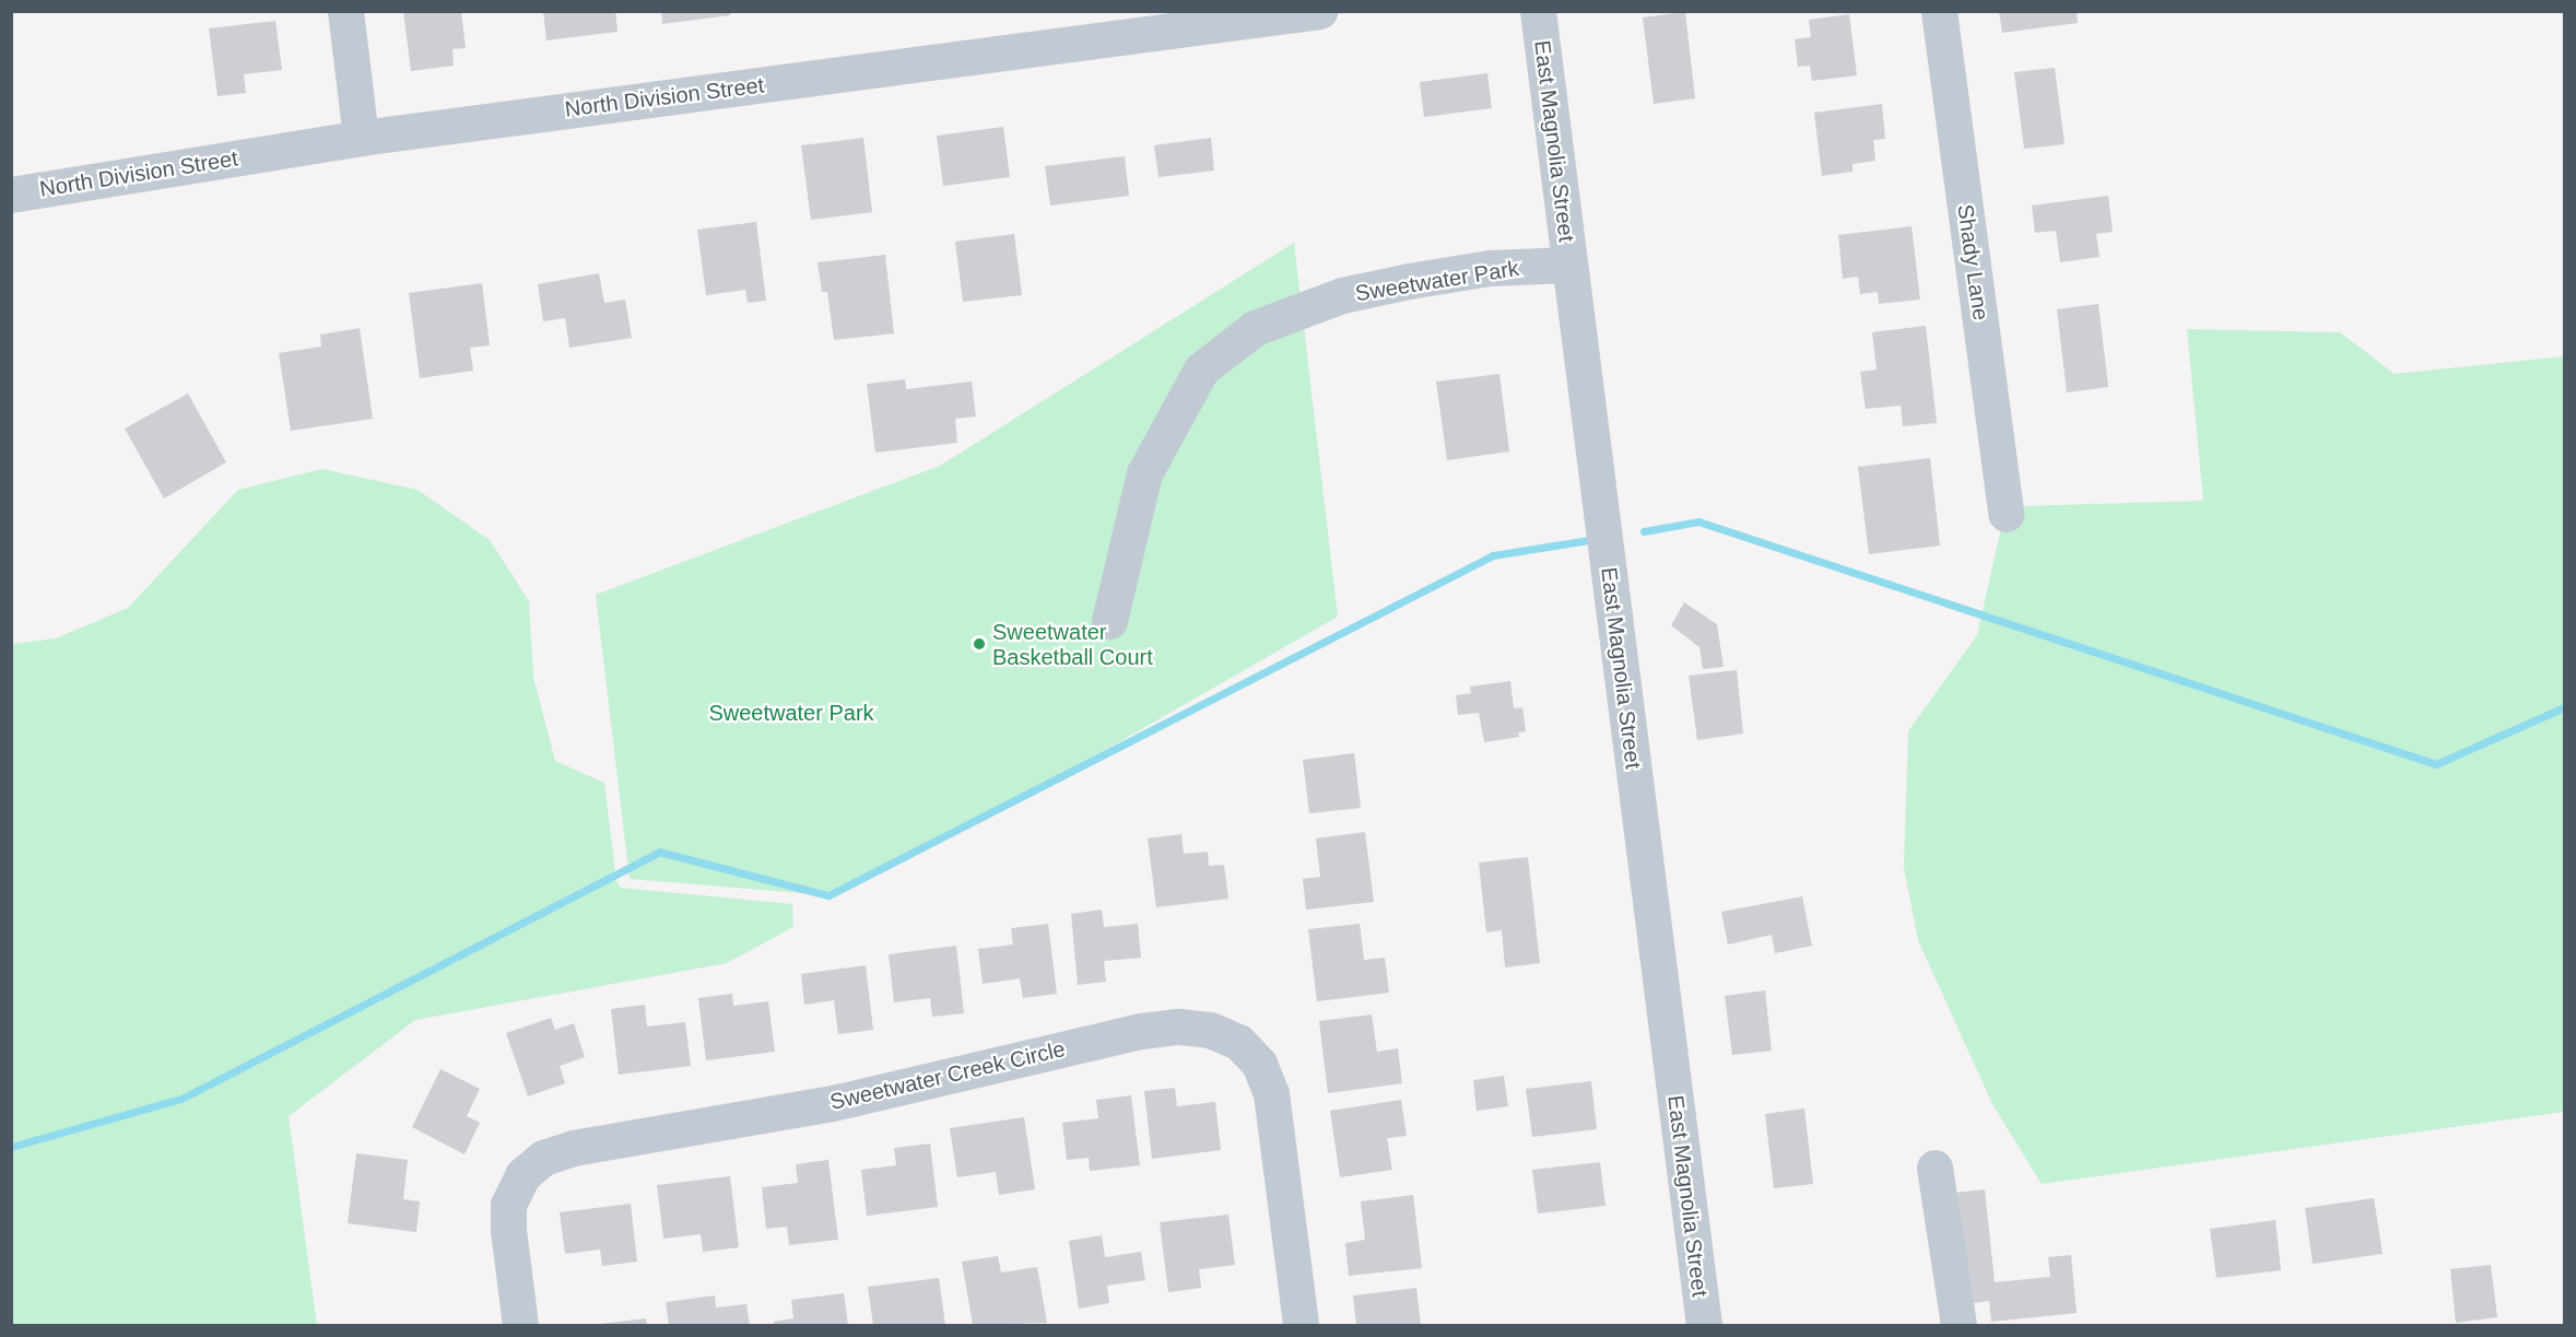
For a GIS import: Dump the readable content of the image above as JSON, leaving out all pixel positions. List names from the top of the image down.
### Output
{
  "streets": {
    "street": [
      "North Division Street",
      "East Magnolia Street",
      "Shady Lane",
      "Sweetwater Park",
      "Sweetwater Creek Circle"
    ]
  },
  "crossings": [
    ["East Magnolia Street", "Sweetwater Park"]
  ],
  "parks": ["Sweetwater Park"],
  "places": ["Sweetwater Basketball Court"]
}
